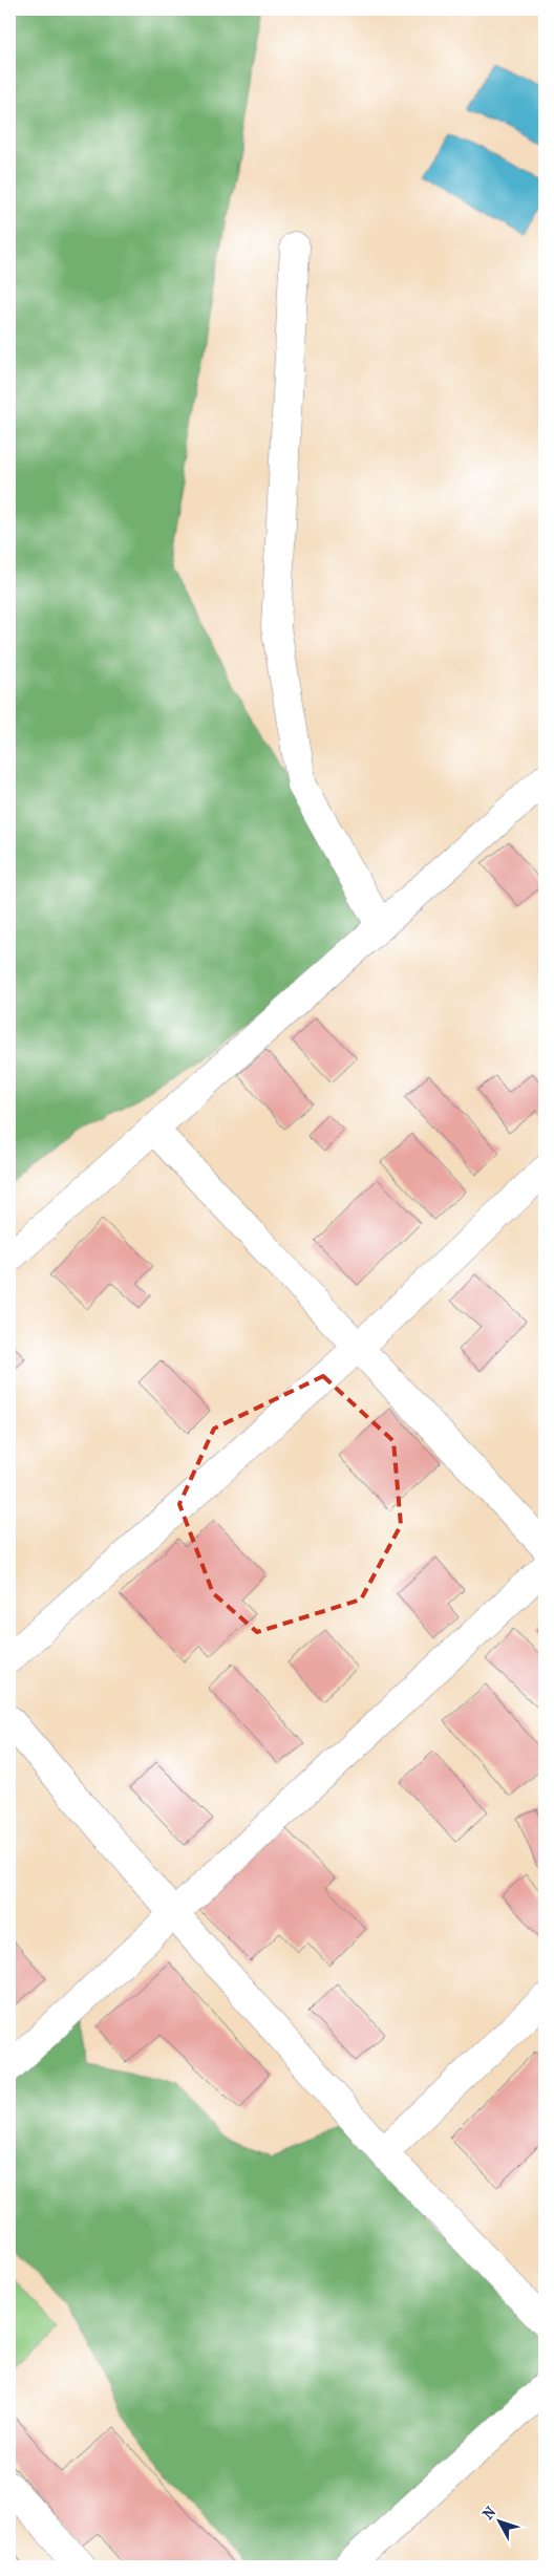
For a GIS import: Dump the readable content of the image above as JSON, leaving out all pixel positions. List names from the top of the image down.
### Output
{
  "north": "top left"
}
